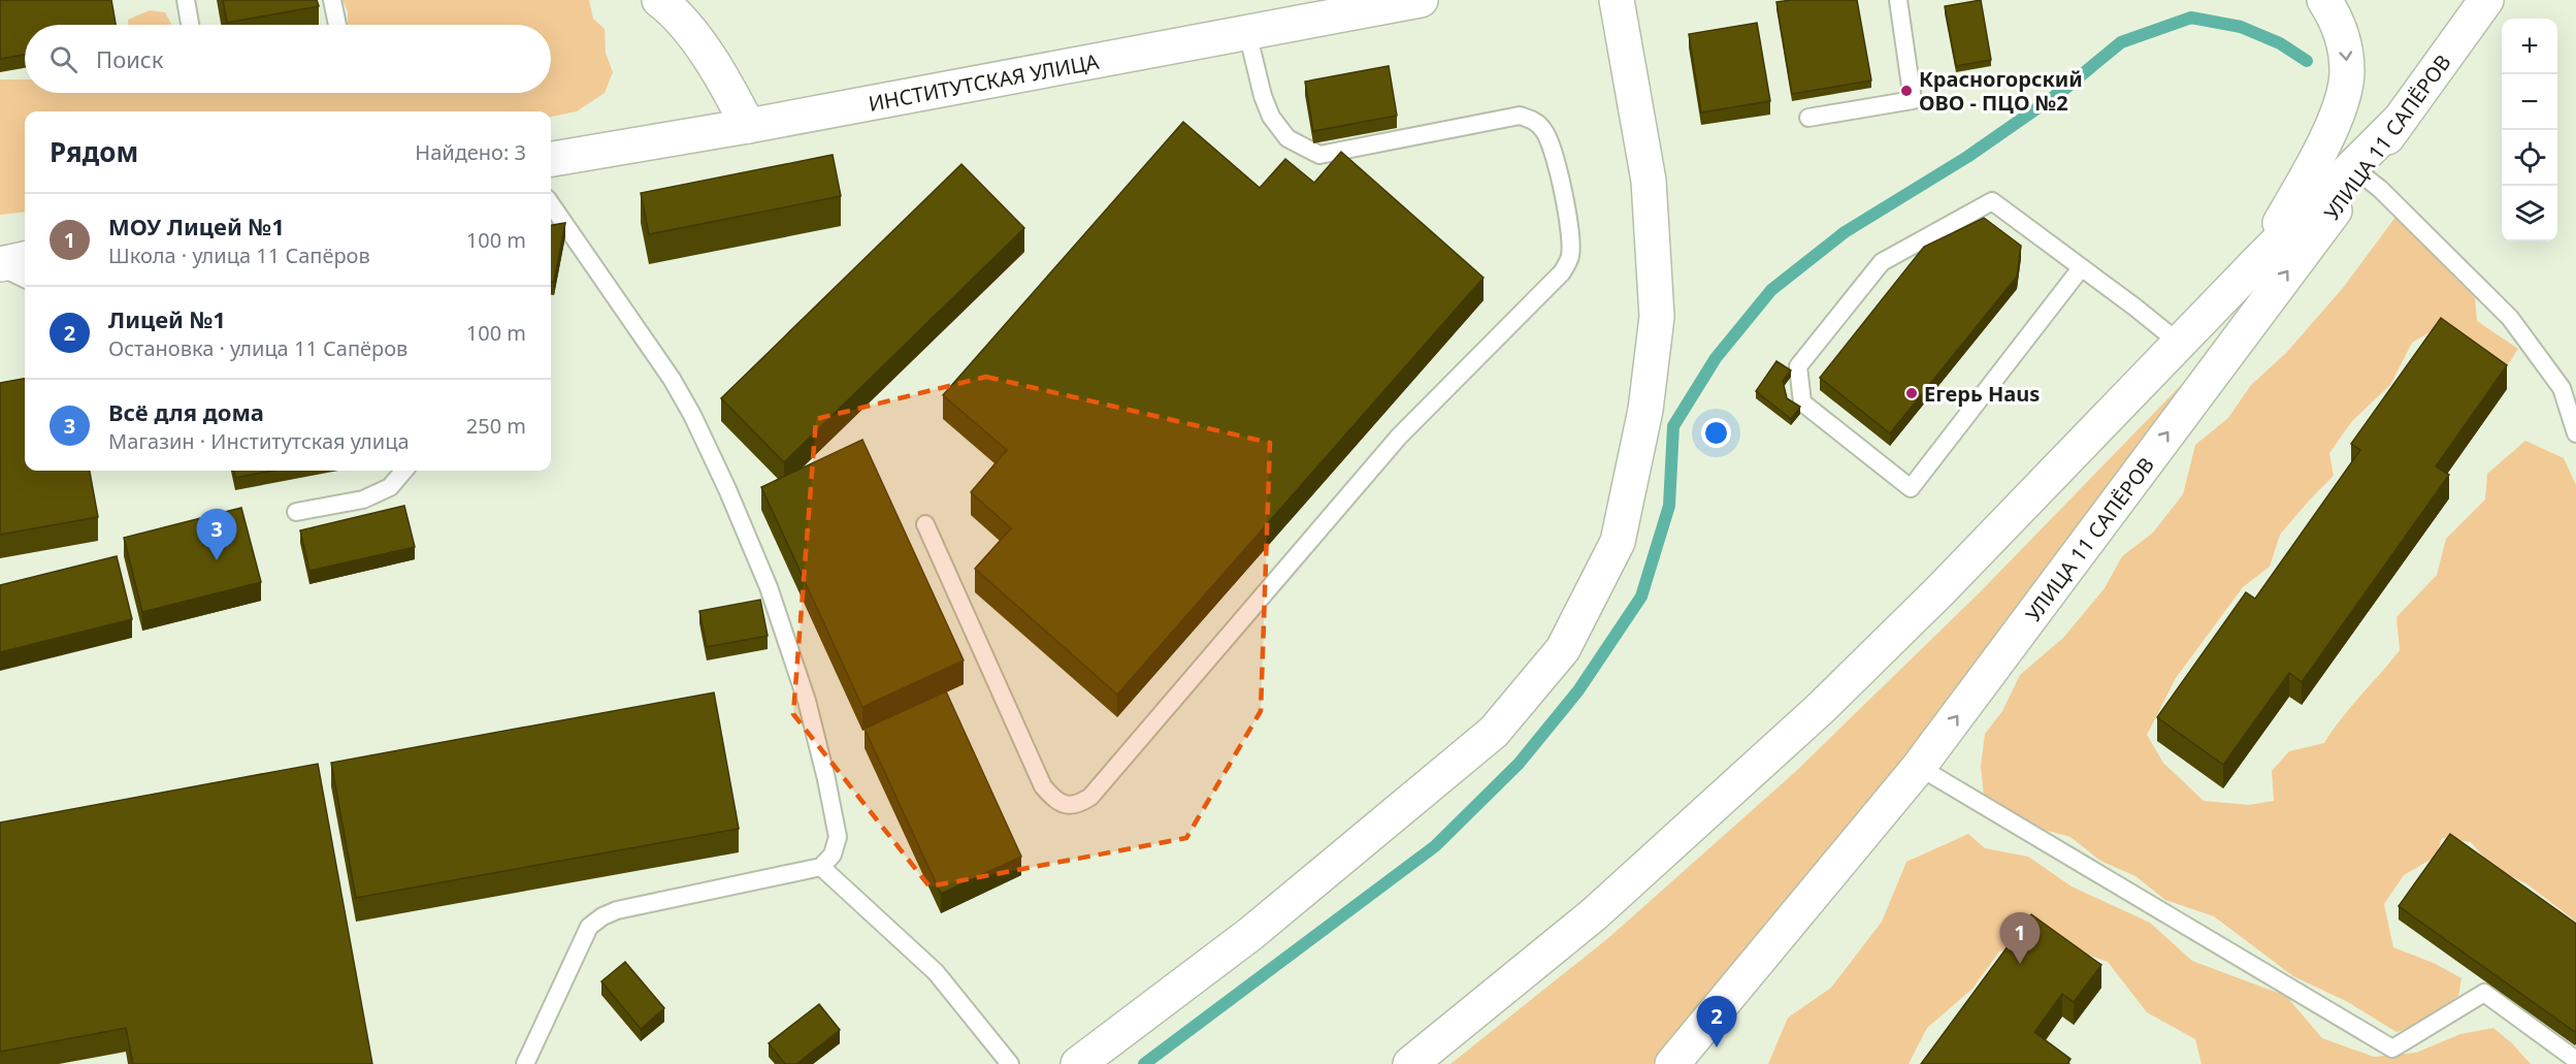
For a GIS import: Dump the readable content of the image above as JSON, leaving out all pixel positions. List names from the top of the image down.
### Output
{
  "streets": {
    "street": ["ИНСТИТУТСКАЯ УЛИЦА", "УЛИЦА 11 САПЁРОВ"]
  },
  "places": ["Красногорский ОВО - ПЦО №2", "Егерь Haus"],
  "page": {
    "map_buttons": ["+", "−"],
    "search": "Поиск",
    "heading": ["Рядом", "Найдено: 3"],
    "list": [
      {
        "mark": "1",
        "name": "МОУ Лицей №1",
        "note": "Школа · улица 11 Сапёров",
        "value": "100 m"
      },
      {
        "mark": "2",
        "name": "Лицей №1",
        "note": "Остановка · улица 11 Сапёров",
        "value": "100 m"
      },
      {
        "mark": "3",
        "name": "Всё для дома",
        "note": "Магазин · Институтская улица",
        "value": "250 m"
      }
    ],
    "pins": ["3", "1", "2"]
  }
}
